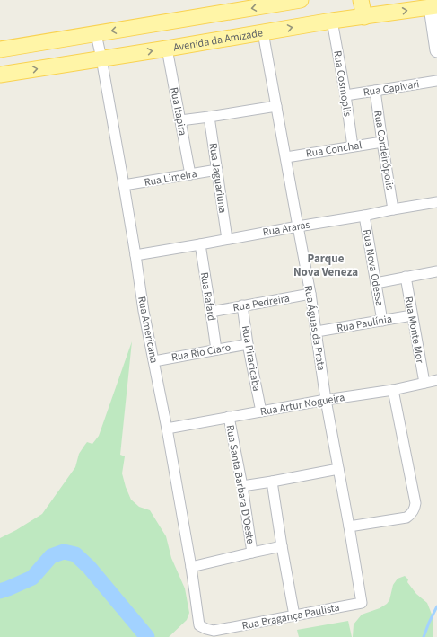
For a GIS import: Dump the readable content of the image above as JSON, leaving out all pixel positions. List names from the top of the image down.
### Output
{
  "streets": {
    "main road": ["Avenida da Amizade"],
    "street": [
      "Rua Cosmoplis",
      "Rua Capivari",
      "Rua Itapira",
      "Rua Conchal",
      "Rua Cordeirópolis",
      "Rua Limeira",
      "Rua Jaguariuna",
      "Rua Araras",
      "Rua Nova Odessa",
      "Rua Rafard",
      "Rua Pedreira",
      "Rua Paulínia",
      "Rua Águas da Prata",
      "Rua Americana",
      "Rua Monte Mor",
      "Rua Rio Claro",
      "Rua Piracicaba",
      "Rua Artur Nogueira",
      "Rua Santa Barbara D'Oeste",
      "Rua Bragança Paulista"
    ]
  },
  "crossings": [
    ["Avenida da Amizade", "Rua Cosmoplis"],
    ["Avenida da Amizade", "Rua Itapira"],
    ["Avenida da Amizade", "Rua Águas da Prata"],
    ["Avenida da Amizade", "Rua Americana"],
    ["Rua Cosmoplis", "Rua Capivari"],
    ["Rua Cosmoplis", "Rua Conchal"],
    ["Rua Capivari", "Rua Cordeirópolis"],
    ["Rua Itapira", "Rua Limeira"],
    ["Rua Conchal", "Rua Cordeirópolis"],
    ["Rua Conchal", "Rua Águas da Prata"],
    ["Rua Cordeirópolis", "Rua Araras"],
    ["Rua Limeira", "Rua Jaguariuna"],
    ["Rua Limeira", "Rua Americana"],
    ["Rua Jaguariuna", "Rua Araras"],
    ["Rua Araras", "Rua Nova Odessa"],
    ["Rua Araras", "Rua Rafard"],
    ["Rua Araras", "Rua Águas da Prata"],
    ["Rua Araras", "Rua Americana"],
    ["Rua Nova Odessa", "Rua Paulínia"],
    ["Rua Rafard", "Rua Pedreira"],
    ["Rua Rafard", "Rua Rio Claro"],
    ["Rua Pedreira", "Rua Águas da Prata"],
    ["Rua Pedreira", "Rua Piracicaba"],
    ["Rua Paulínia", "Rua Águas da Prata"],
    ["Rua Paulínia", "Rua Monte Mor"],
    ["Rua Águas da Prata", "Rua Artur Nogueira"],
    ["Rua Águas da Prata", "Rua Bragança Paulista"],
    ["Rua Americana", "Rua Rio Claro"],
    ["Rua Americana", "Rua Artur Nogueira"],
    ["Rua Americana", "Rua Bragança Paulista"],
    ["Rua Monte Mor", "Rua Artur Nogueira"],
    ["Rua Rio Claro", "Rua Piracicaba"],
    ["Rua Piracicaba", "Rua Artur Nogueira"],
    ["Rua Artur Nogueira", "Rua Santa Barbara D'Oeste"]
  ],
  "districts": ["Parque Nova Veneza"]
}
